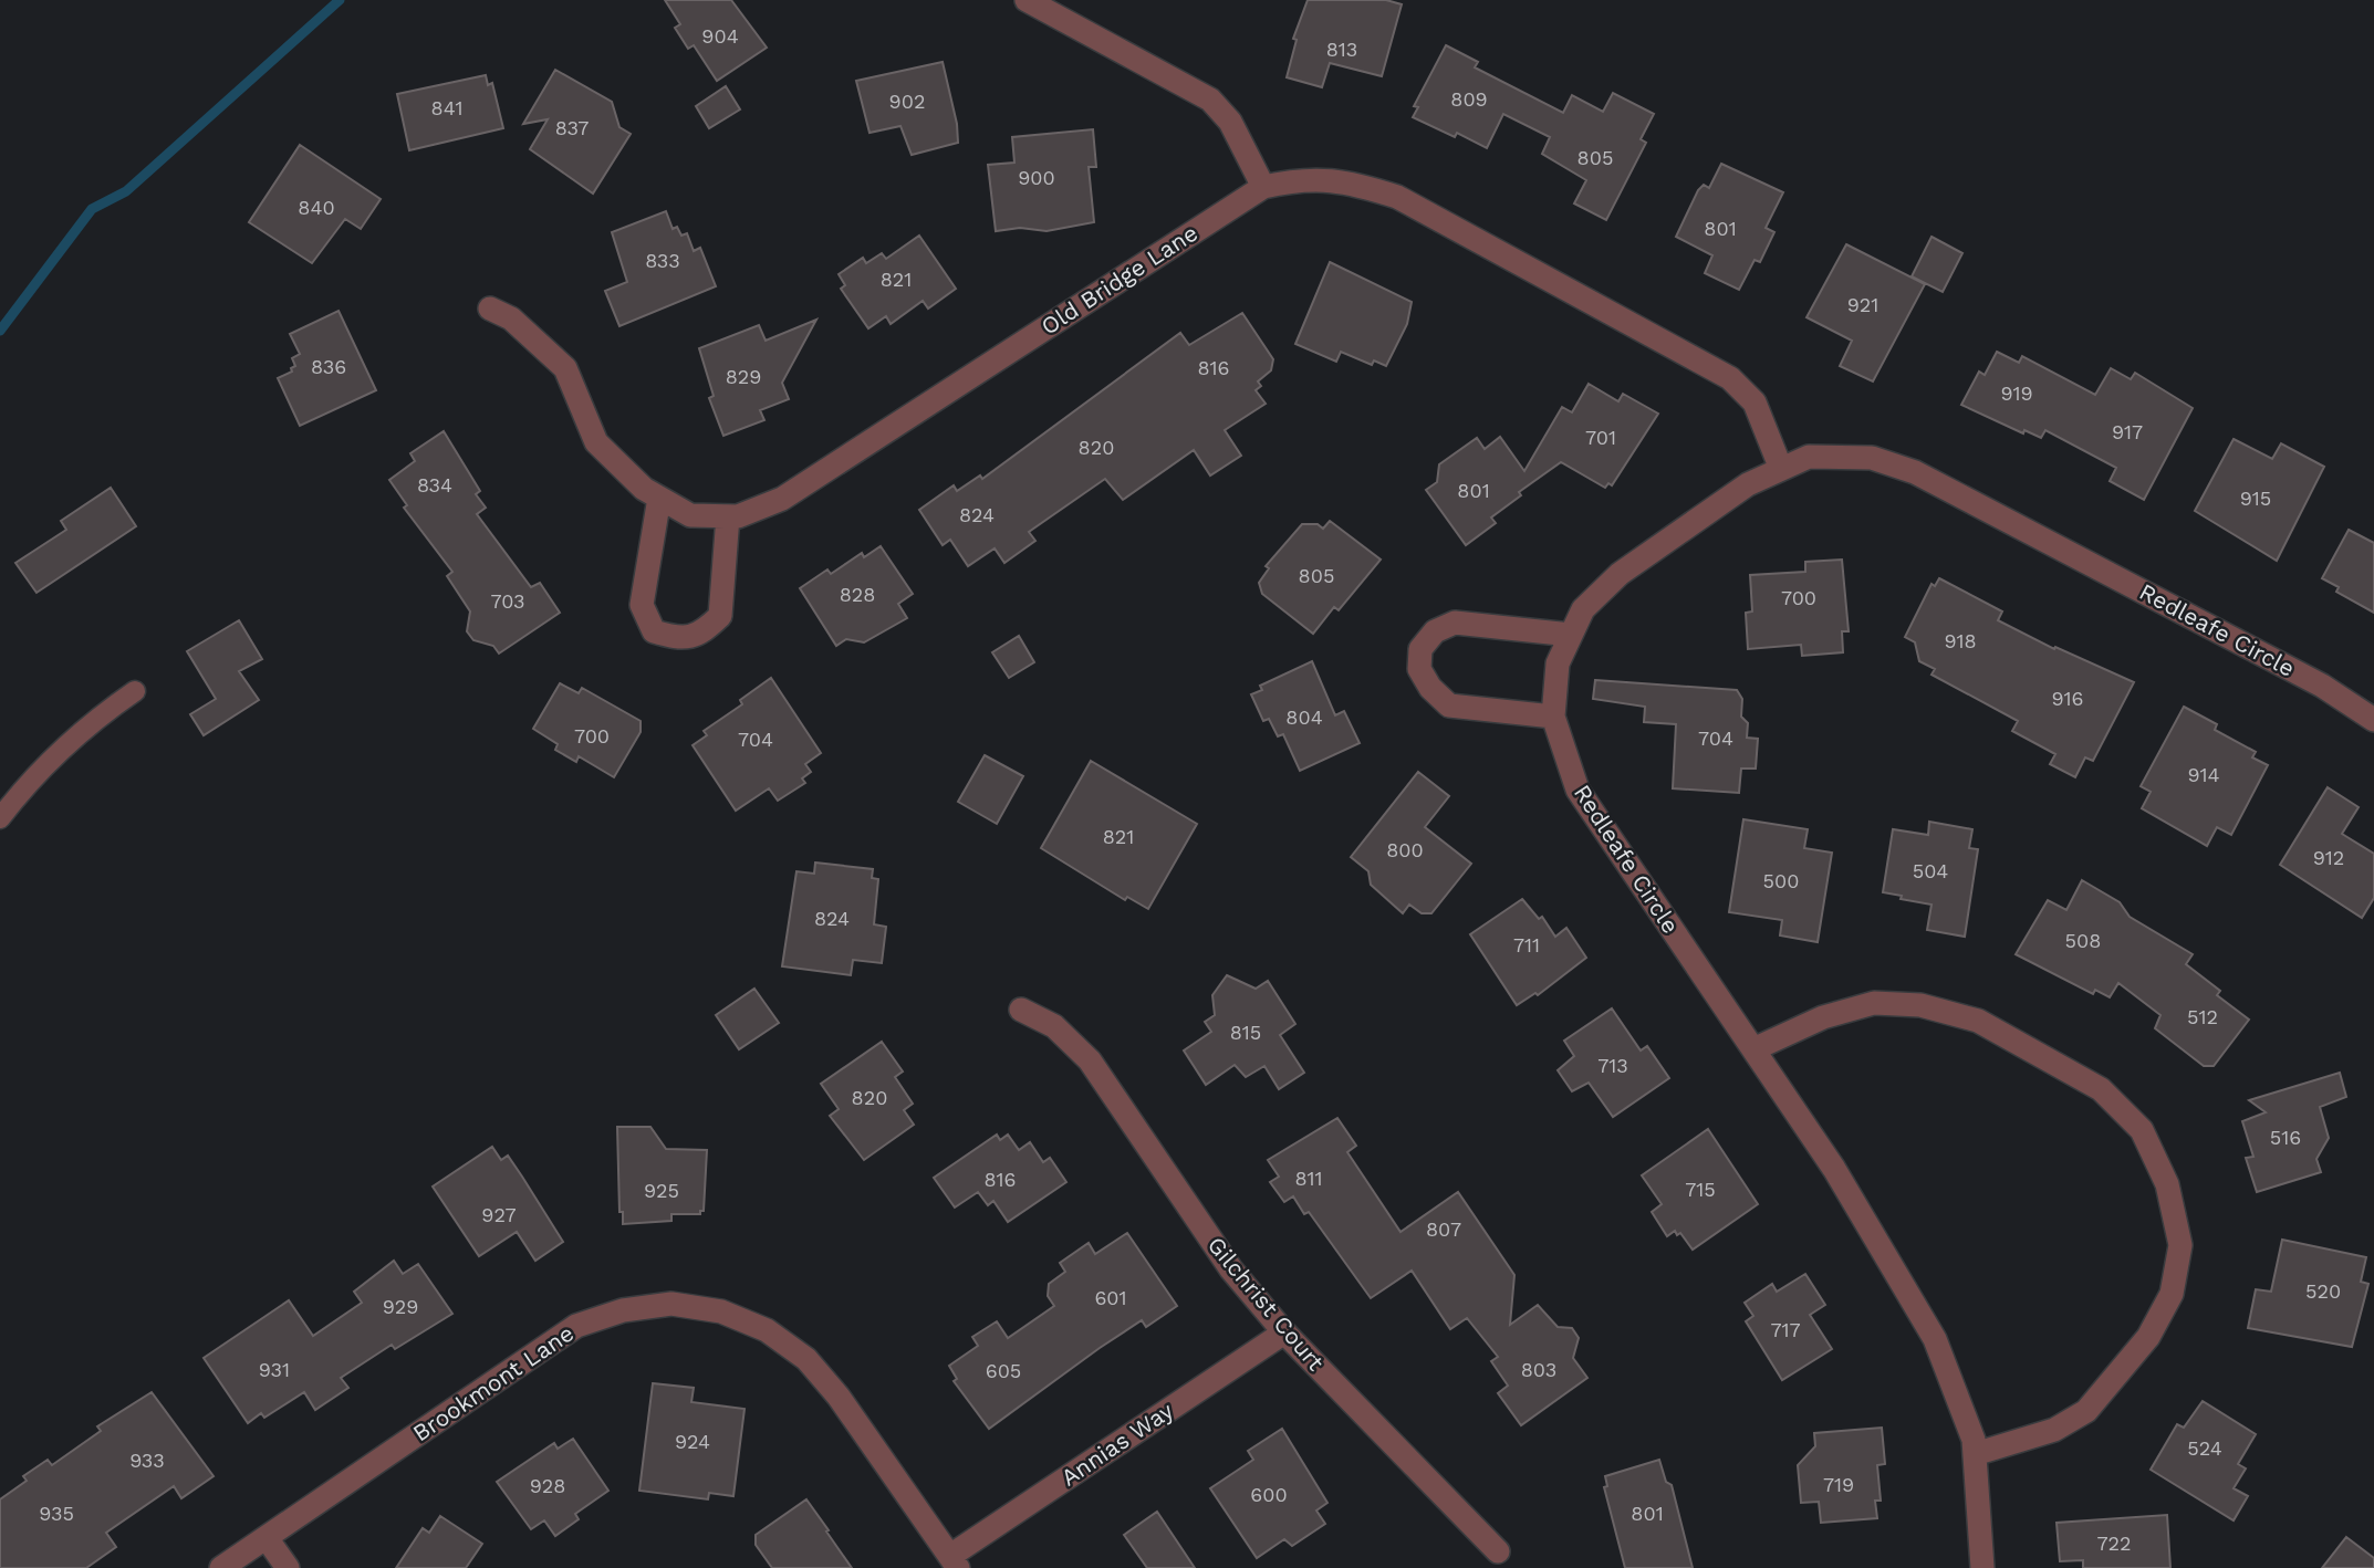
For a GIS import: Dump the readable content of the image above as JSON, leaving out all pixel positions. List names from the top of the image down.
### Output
{
  "streets": {
    "street": [
      "Old Bridge Lane",
      "Redleafe Circle",
      "Gilchrist Court",
      "Brookmont Lane",
      "Annias Way"
    ]
  },
  "crossings": [
    ["Old Bridge Lane", "Redleafe Circle"],
    ["Gilchrist Court", "Annias Way"],
    ["Brookmont Lane", "Annias Way"]
  ],
  "house_numbers": [
    "904",
    "813",
    "809",
    "902",
    "841",
    "837",
    "805",
    "900",
    "840",
    "801",
    "833",
    "821",
    "921",
    "836",
    "816",
    "829",
    "919",
    "917",
    "701",
    "820",
    "834",
    "801",
    "915",
    "824",
    "805",
    "828",
    "700",
    "703",
    "918",
    "916",
    "804",
    "700",
    "704",
    "704",
    "914",
    "821",
    "800",
    "912",
    "504",
    "500",
    "824",
    "508",
    "711",
    "512",
    "815",
    "713",
    "820",
    "516",
    "811",
    "816",
    "715",
    "925",
    "927",
    "807",
    "520",
    "601",
    "929",
    "717",
    "931",
    "803",
    "605",
    "924",
    "524",
    "933",
    "719",
    "928",
    "600",
    "935",
    "801",
    "722"
  ]
}
